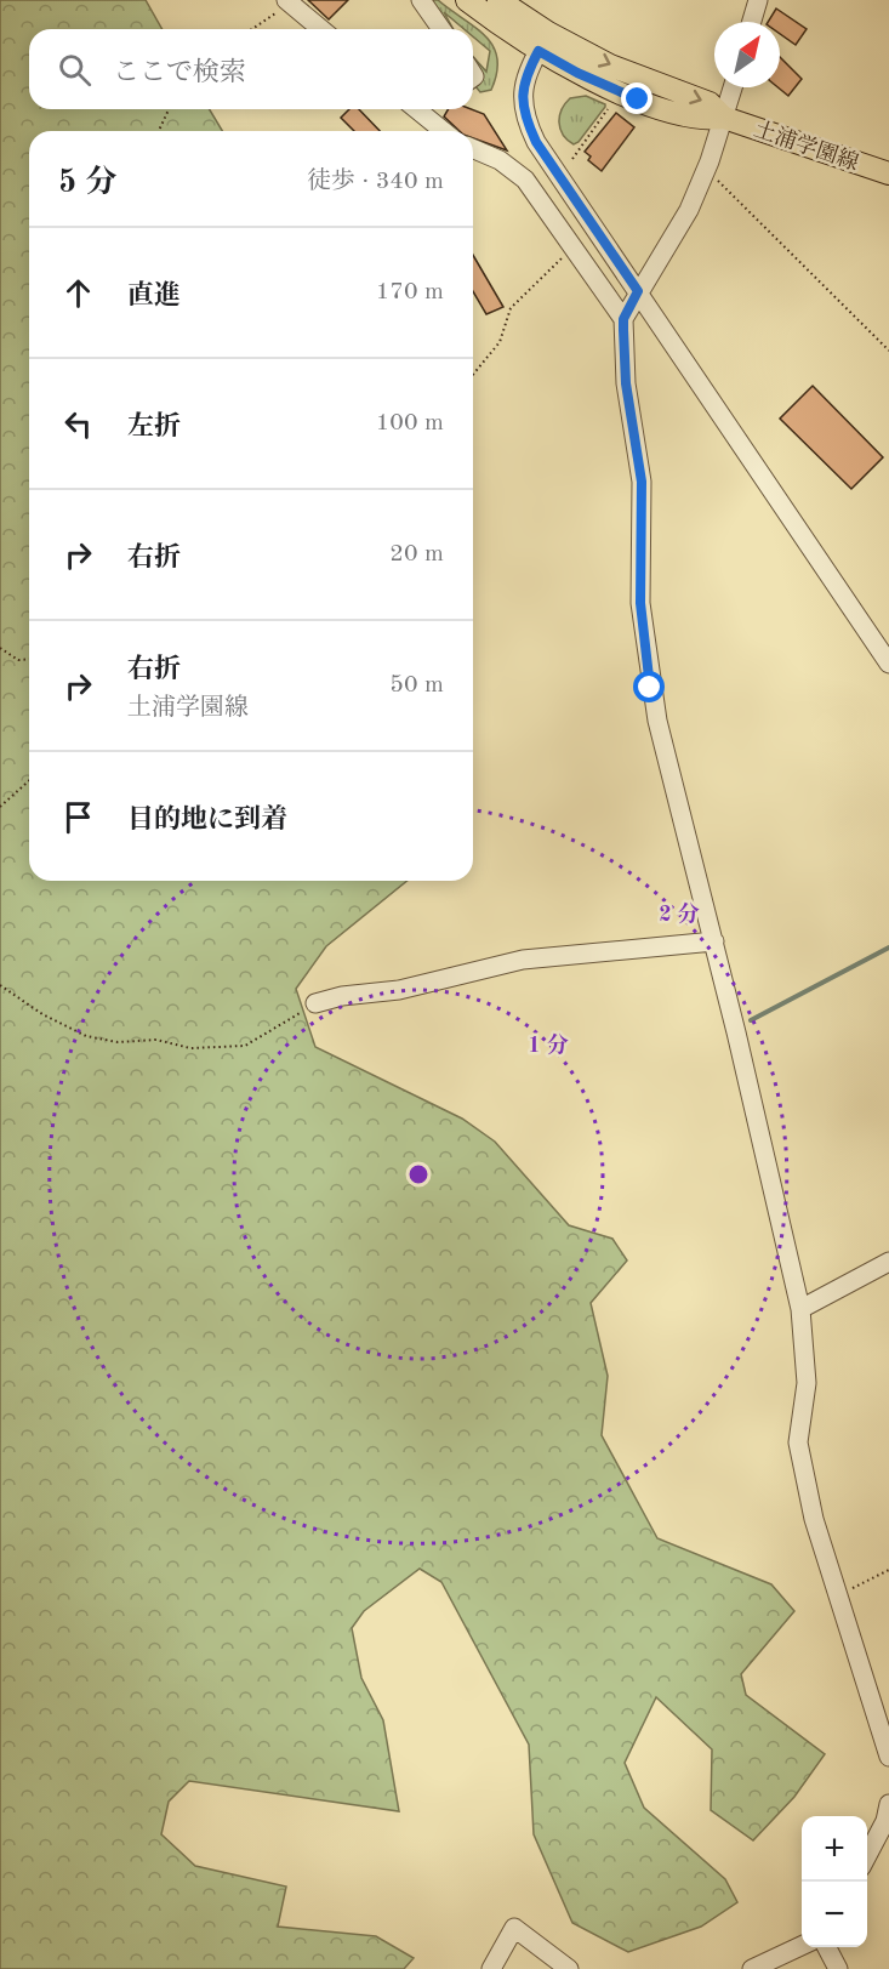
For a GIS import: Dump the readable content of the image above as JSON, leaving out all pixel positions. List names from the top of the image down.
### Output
{
  "streets": {
    "main road": ["土浦学園線"]
  },
  "north": "top right",
  "page": {
    "search": "ここで検索",
    "heading": ["5 分", "徒歩 · 340 m"],
    "list": [
      ["直進", "170 m"],
      ["左折", "100 m"],
      ["右折", "20 m"],
      ["右折", "土浦学園線", "50 m"],
      "目的地に到着"
    ],
    "map_buttons": ["+", "−"]
  },
  "rings": ["2 分", "1 分"]
}
